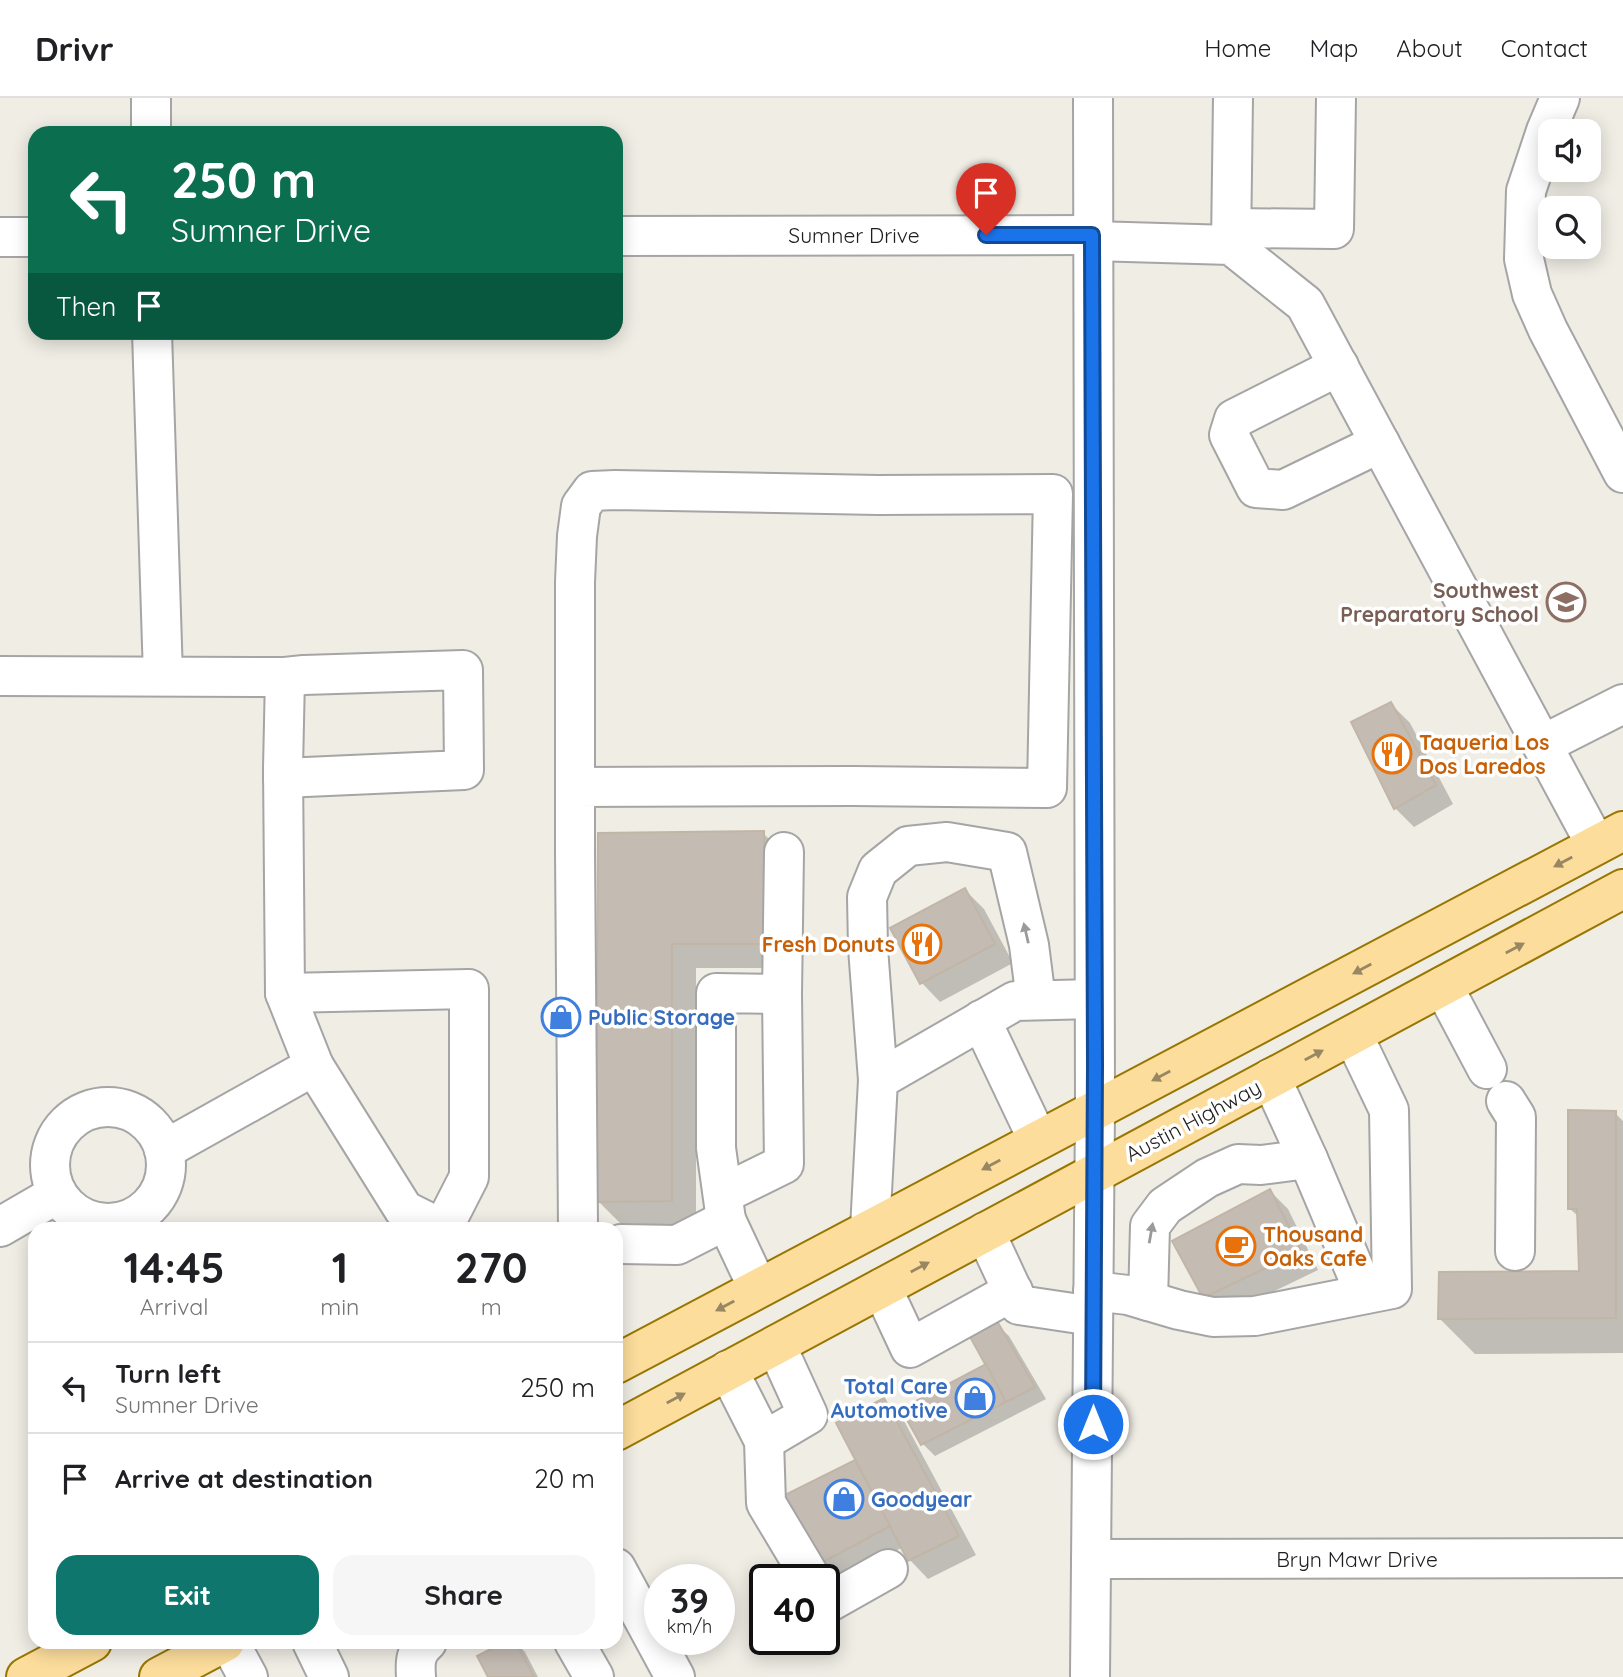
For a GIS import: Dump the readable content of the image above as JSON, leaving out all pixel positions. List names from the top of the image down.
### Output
{
  "streets": {
    "main road": ["Austin Highway"],
    "street": ["Sumner Drive", "Bryn Mawr Drive"]
  },
  "places": {
    "school or university": ["Southwest Preparatory School"],
    "restaurant": ["Taqueria Los Dos Laredos", "Fresh Donuts"],
    "shop": ["Public Storage", "Total Care Automotive", "Goodyear"],
    "cafe": ["Thousand Oaks Cafe"]
  },
  "page": {
    "header": "Drivr",
    "nav": [
      "Home",
      "Map",
      "About",
      "Contact"
    ],
    "turn": ["250 m", "Sumner Drive"],
    "then": "Then",
    "eta": [
      "14:45",
      "Arrival",
      "1",
      "min",
      "270",
      "m"
    ],
    "list": [
      {
        "name": "Turn left",
        "note": "Sumner Drive",
        "value": "250 m"
      },
      {
        "name": "Arrive at destination",
        "value": "20 m"
      }
    ],
    "buttons": ["Exit", "Share"],
    "speed": "39 km/h",
    "limit": "40"
  }
}
